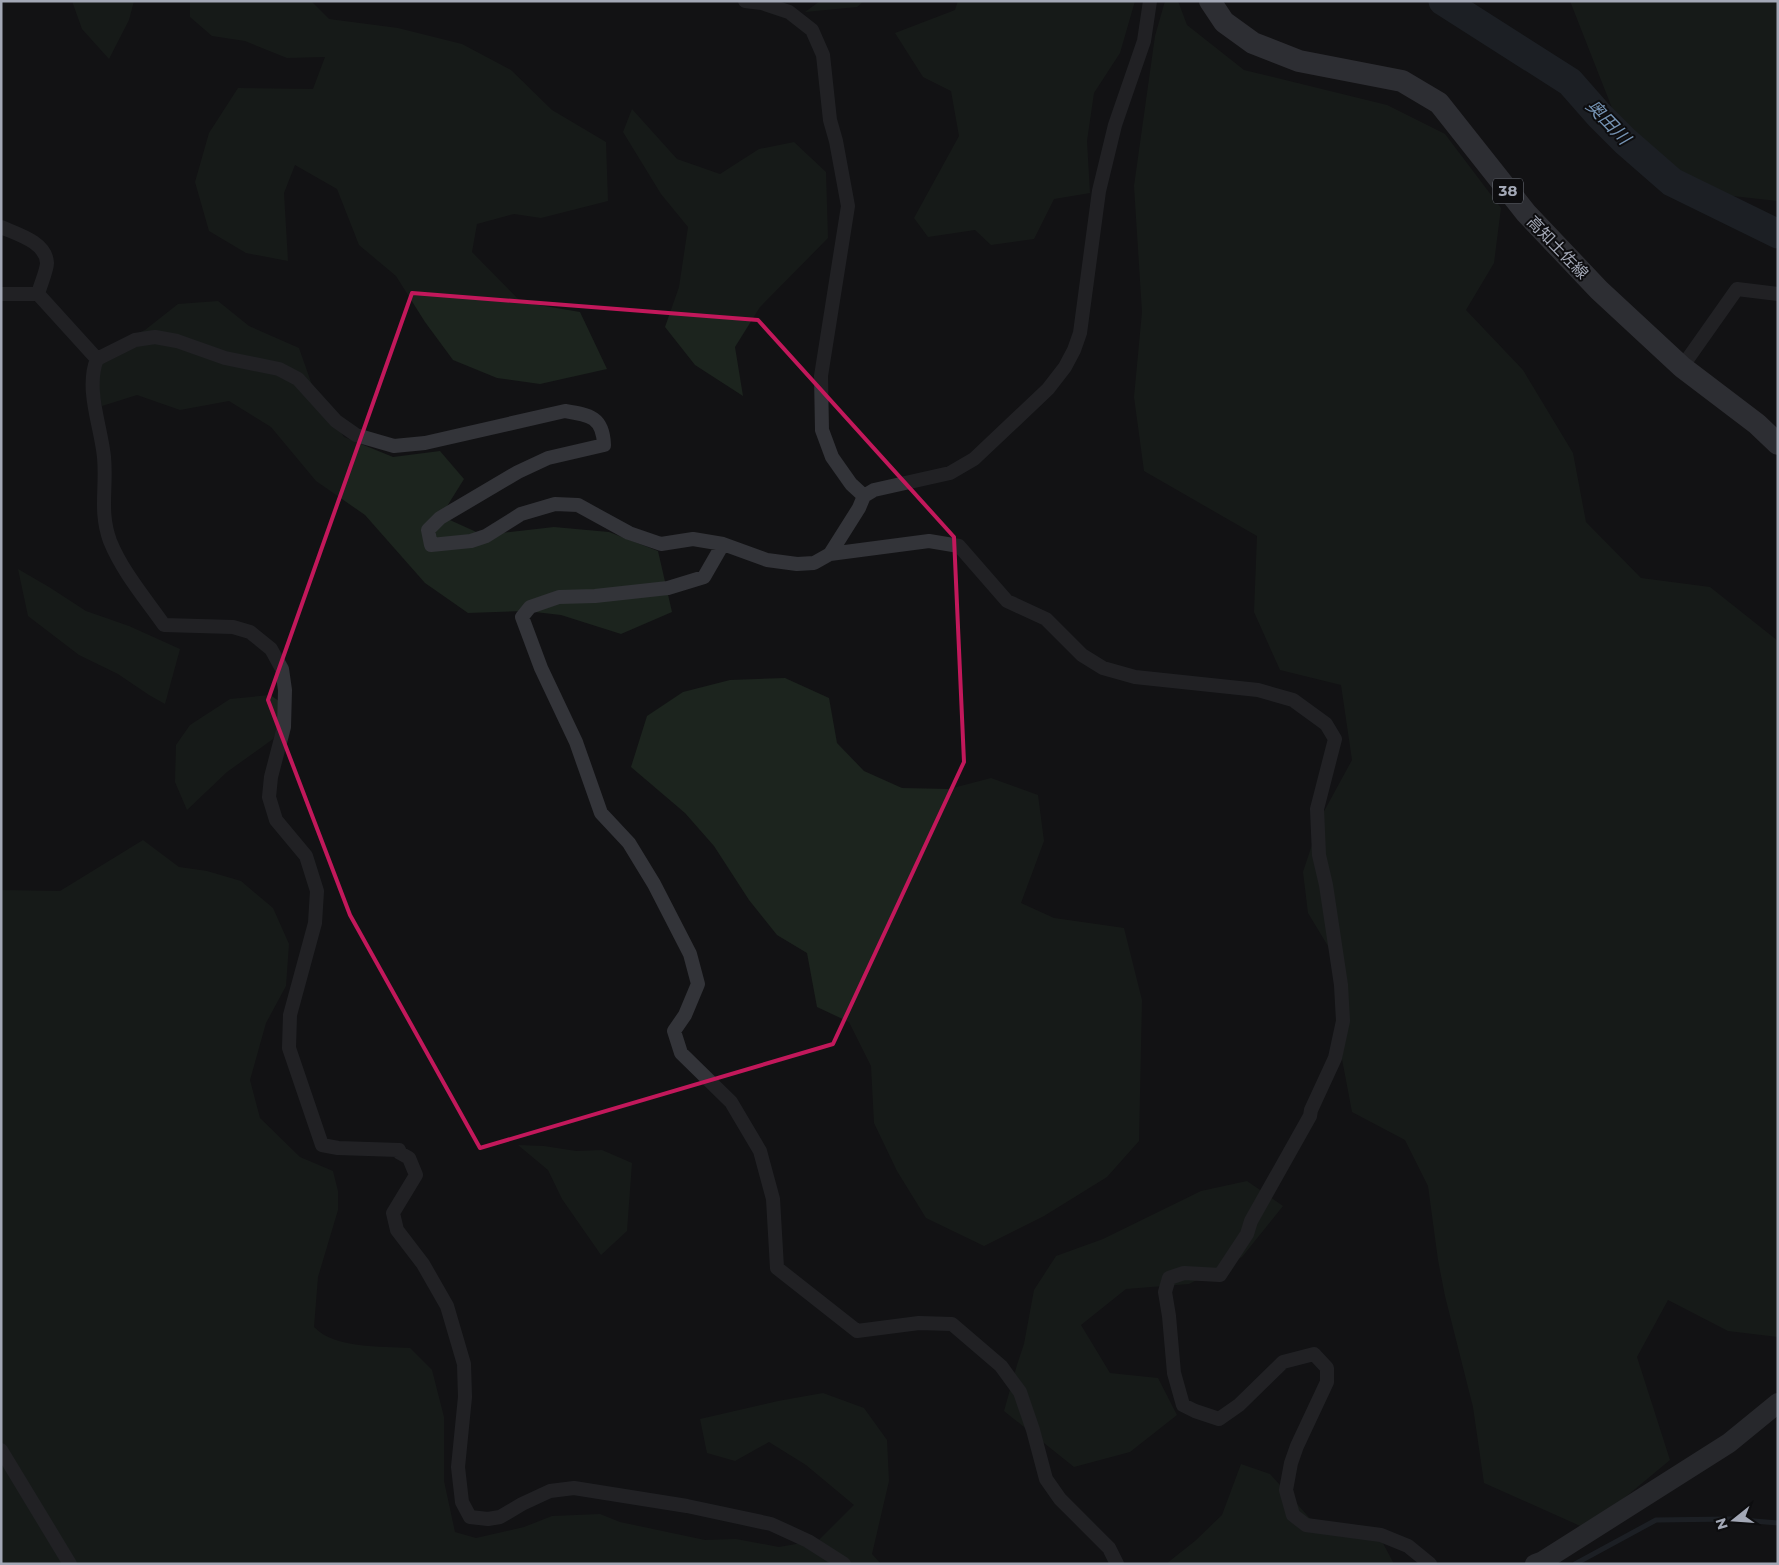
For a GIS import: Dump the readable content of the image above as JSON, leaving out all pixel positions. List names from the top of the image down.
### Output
{
  "streets": {
    "main road": ["38", "高知土佐線"]
  },
  "water": ["奥田川"],
  "north": "left"
}
